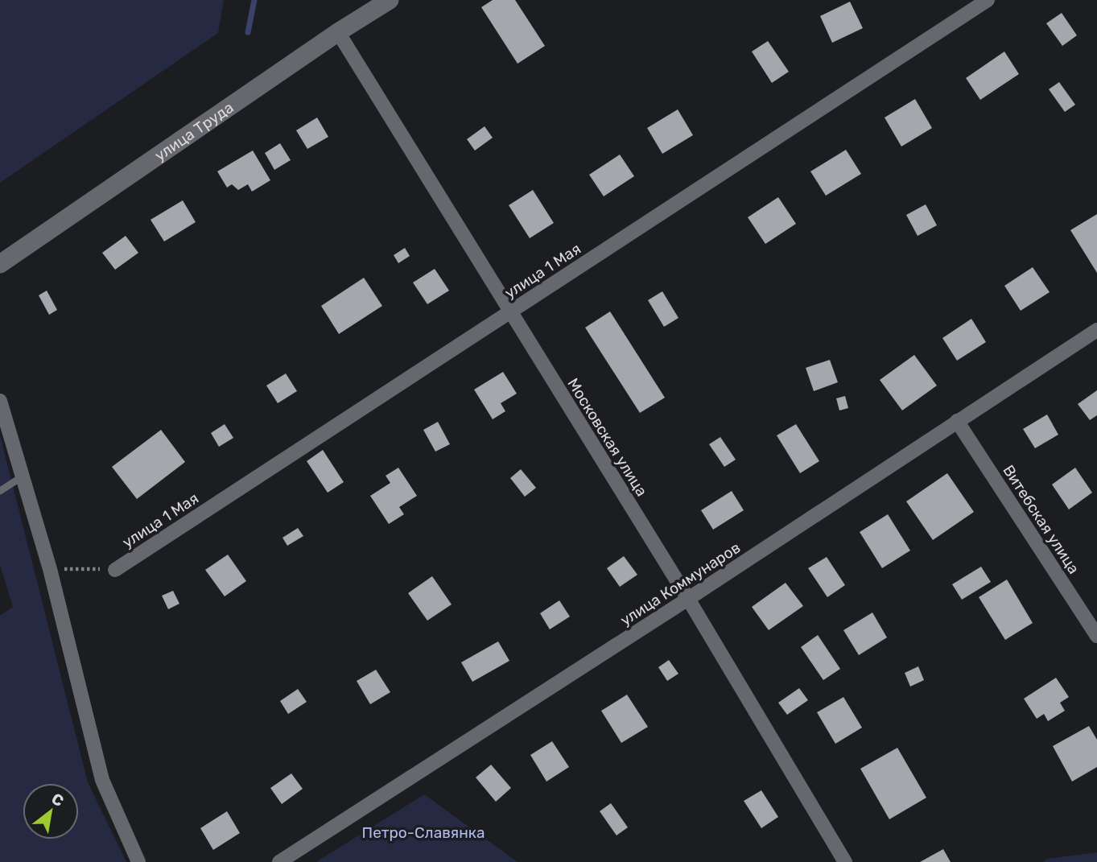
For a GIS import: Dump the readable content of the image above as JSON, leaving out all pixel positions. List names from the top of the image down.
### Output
{
  "streets": {
    "street": [
      "улица Труда",
      "улица 1 Мая",
      "Московская улица",
      "Витебская улица",
      "улица Коммунаров"
    ]
  },
  "crossings": [
    ["улица Труда", "Московская улица"],
    ["улица 1 Мая", "Московская улица"],
    ["Московская улица", "улица Коммунаров"],
    ["Витебская улица", "улица Коммунаров"]
  ],
  "parks": ["Петро-Славянка"],
  "north": "top right"
}
